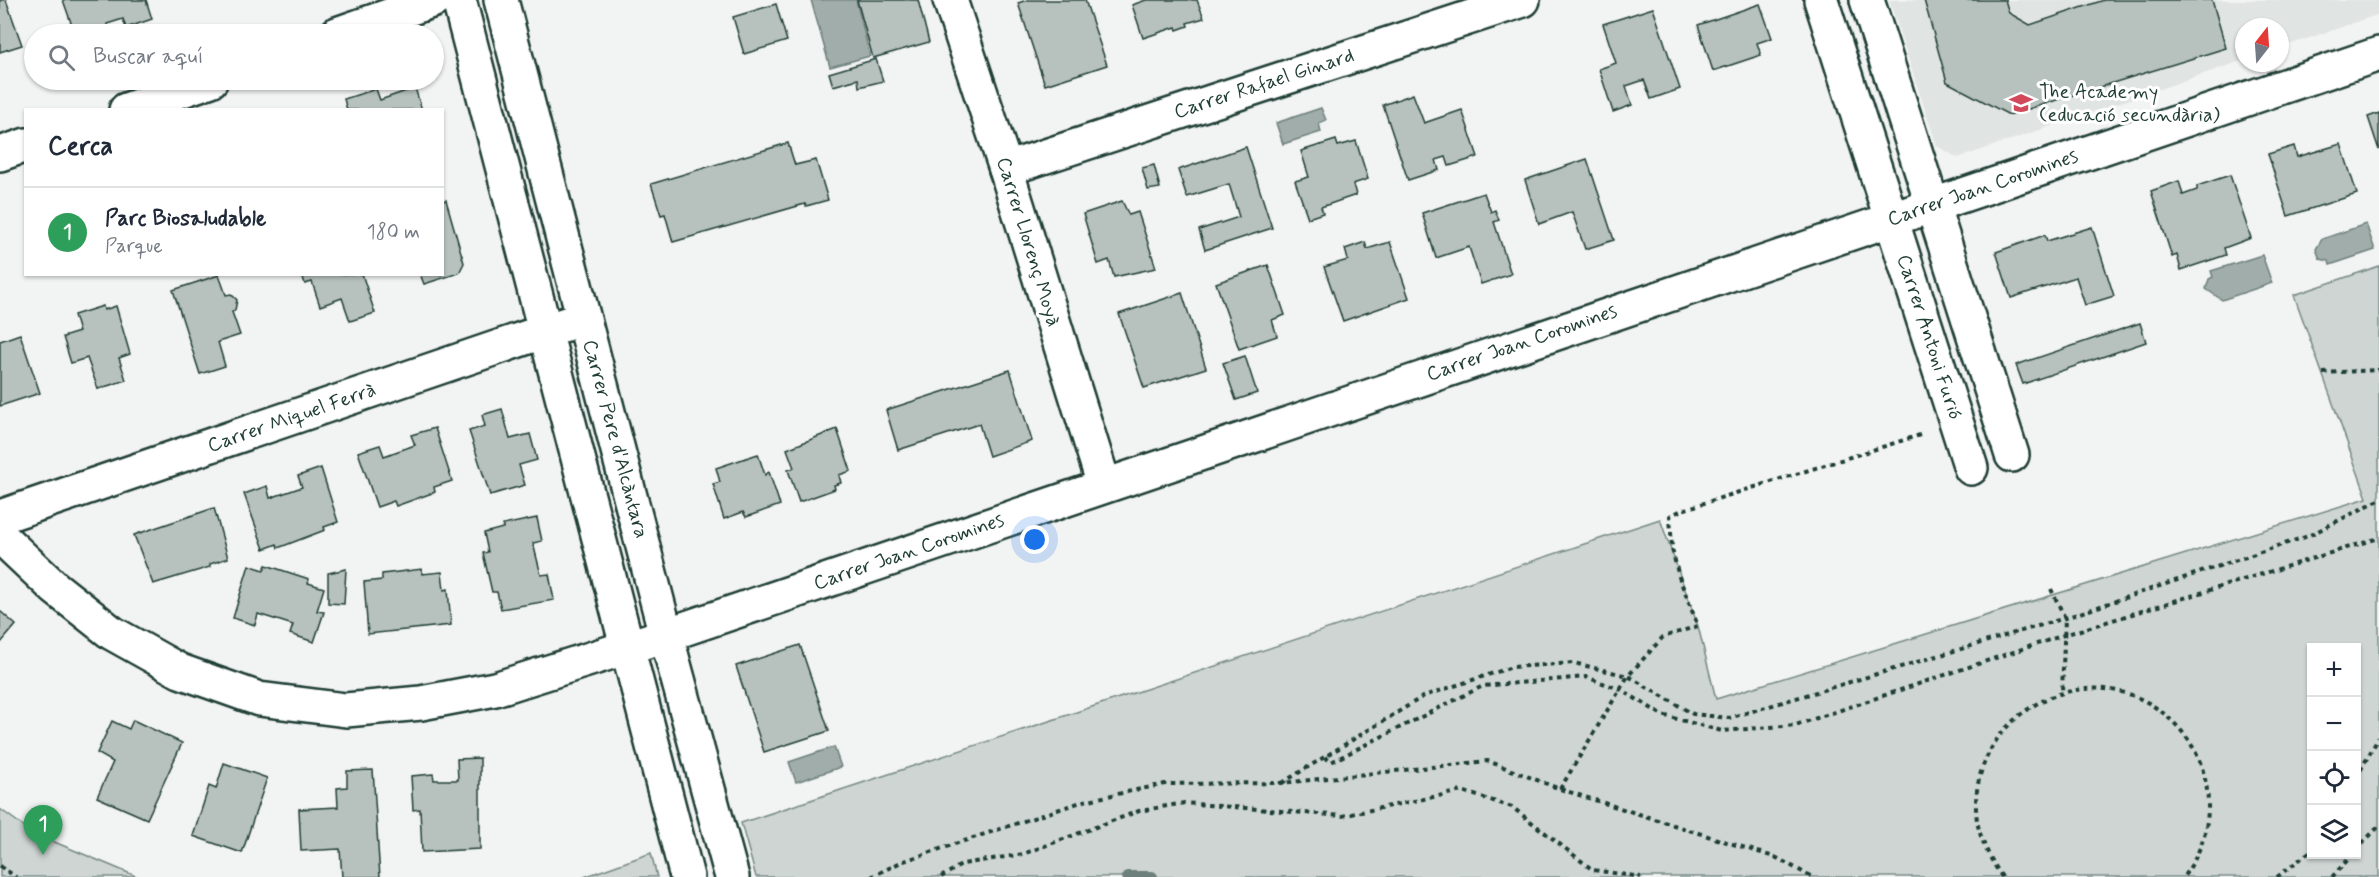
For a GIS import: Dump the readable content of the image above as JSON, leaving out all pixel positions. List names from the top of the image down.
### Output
{
  "streets": {
    "street": [
      "Carrer Rafael Ginard",
      "Carrer Joan Coromines",
      "Carrer Llorenç Moyà",
      "Carrer Antoni Furió",
      "Carrer Miquel Ferrà",
      "Carrer Pere d'Alcàntara"
    ]
  },
  "crossings": [
    ["Carrer Rafael Ginard", "Carrer Llorenç Moyà"],
    ["Carrer Joan Coromines", "Carrer Llorenç Moyà"],
    ["Carrer Joan Coromines", "Carrer Antoni Furió"],
    ["Carrer Joan Coromines", "Carrer Pere d'Alcàntara"],
    ["Carrer Miquel Ferrà", "Carrer Pere d'Alcàntara"]
  ],
  "places": {
    "school or university": ["The Academy (educació secundària)"]
  },
  "north": "top",
  "page": {
    "search": "Buscar aquí",
    "heading": "Cerca",
    "list": [
      {
        "mark": "1",
        "name": "Parc Biosaludable",
        "note": "Parque",
        "value": "180 m"
      }
    ],
    "map_buttons": ["+", "−"],
    "pins": "1"
  }
}
